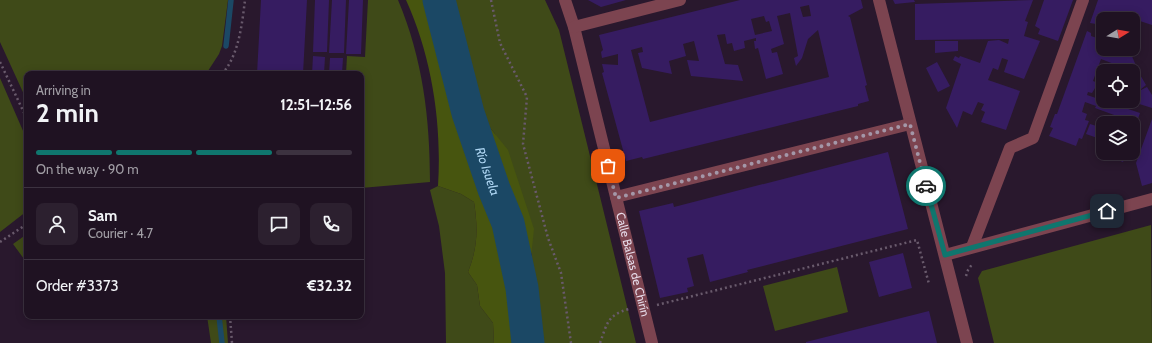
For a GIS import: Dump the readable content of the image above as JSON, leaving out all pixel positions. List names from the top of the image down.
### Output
{
  "streets": {
    "street": ["Calle Balsas de Chirín"]
  },
  "water": ["Río Isuela"],
  "north": "right",
  "page": {
    "heading": ["2 min", "Arriving in", "12:51–12:56"],
    "panel": [
      "Sam",
      "Courier · 4.7",
      "Order #3373",
      "€32.32"
    ],
    "bar": "On the way · 90 m"
  }
}
